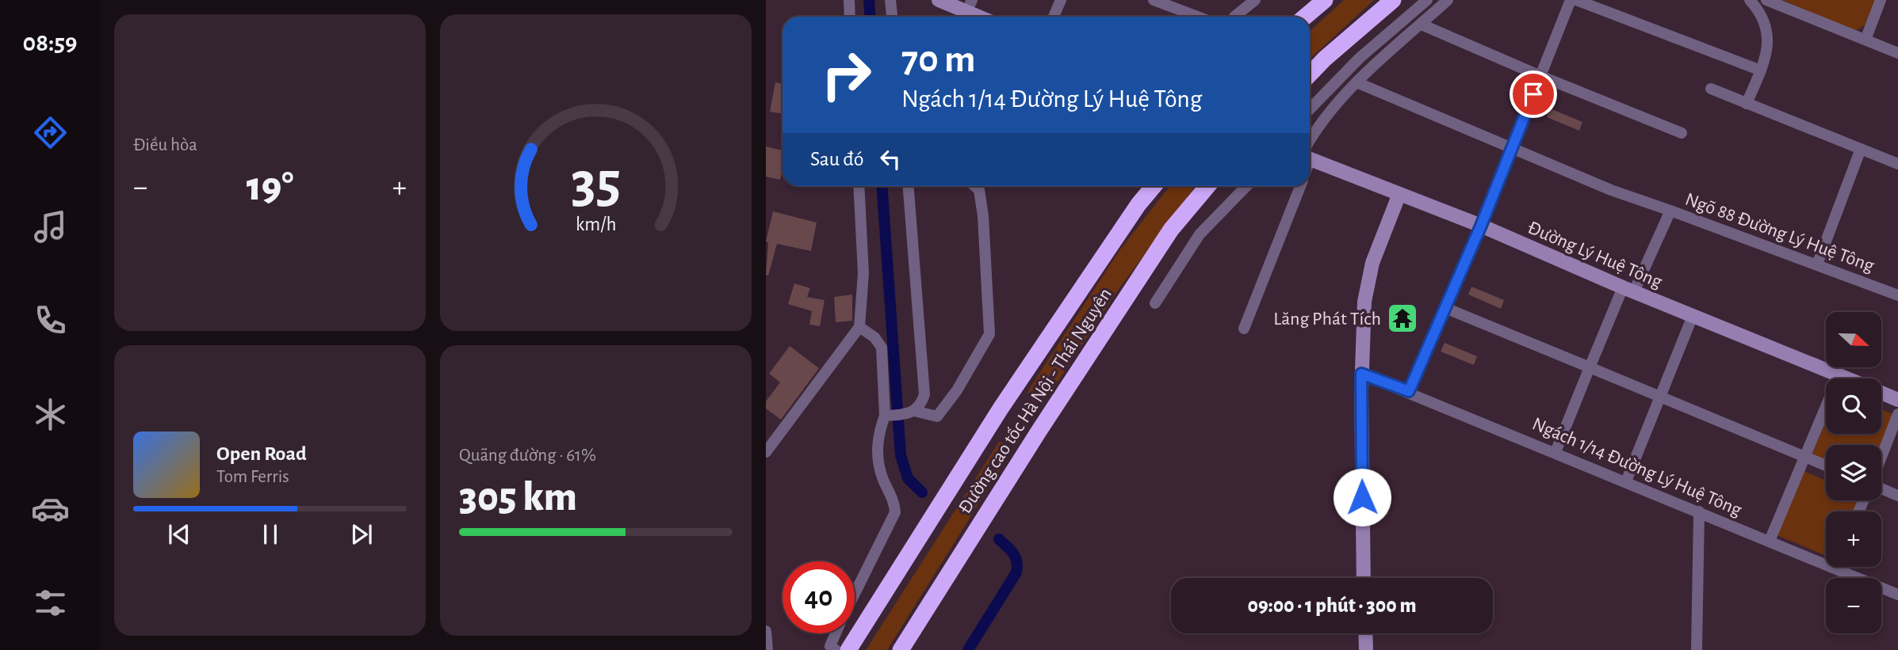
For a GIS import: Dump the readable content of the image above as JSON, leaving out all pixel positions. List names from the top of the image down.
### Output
{
  "streets": {
    "highway": ["Đường cao tốc Hà Nội - Thái Nguyên"],
    "main road": ["Đường Lý Huệ Tông"],
    "street": ["Ngõ 88 Đường Lý Huệ Tông", "Ngách 1/14 Đường Lý Huệ Tông"]
  },
  "crossings": [
    ["Ngõ 88 Đường Lý Huệ Tông", "Đường Lý Huệ Tông"],
    ["Ngõ 88 Đường Lý Huệ Tông", "Ngách 1/14 Đường Lý Huệ Tông"]
  ],
  "places": {
    "temple": ["Lăng Phát Tích"]
  },
  "north": "right",
  "page": {
    "tabs": "08:59",
    "tile": [
      "Điều hòa",
      ["Quãng đường · 61%", "305 km"]
    ],
    "turn": ["70 m", "Ngách 1/14 Đường Lý Huệ Tông"],
    "then": "Sau đó",
    "heat": ["−", "19°", "+"],
    "map_buttons": ["+", "−"],
    "song": ["Open Road", "Tom Ferris"],
    "limit": "40",
    "trip": "09:00 · 1 phút · 300 m",
    "gauge": ["35", "km/h"]
  }
}
